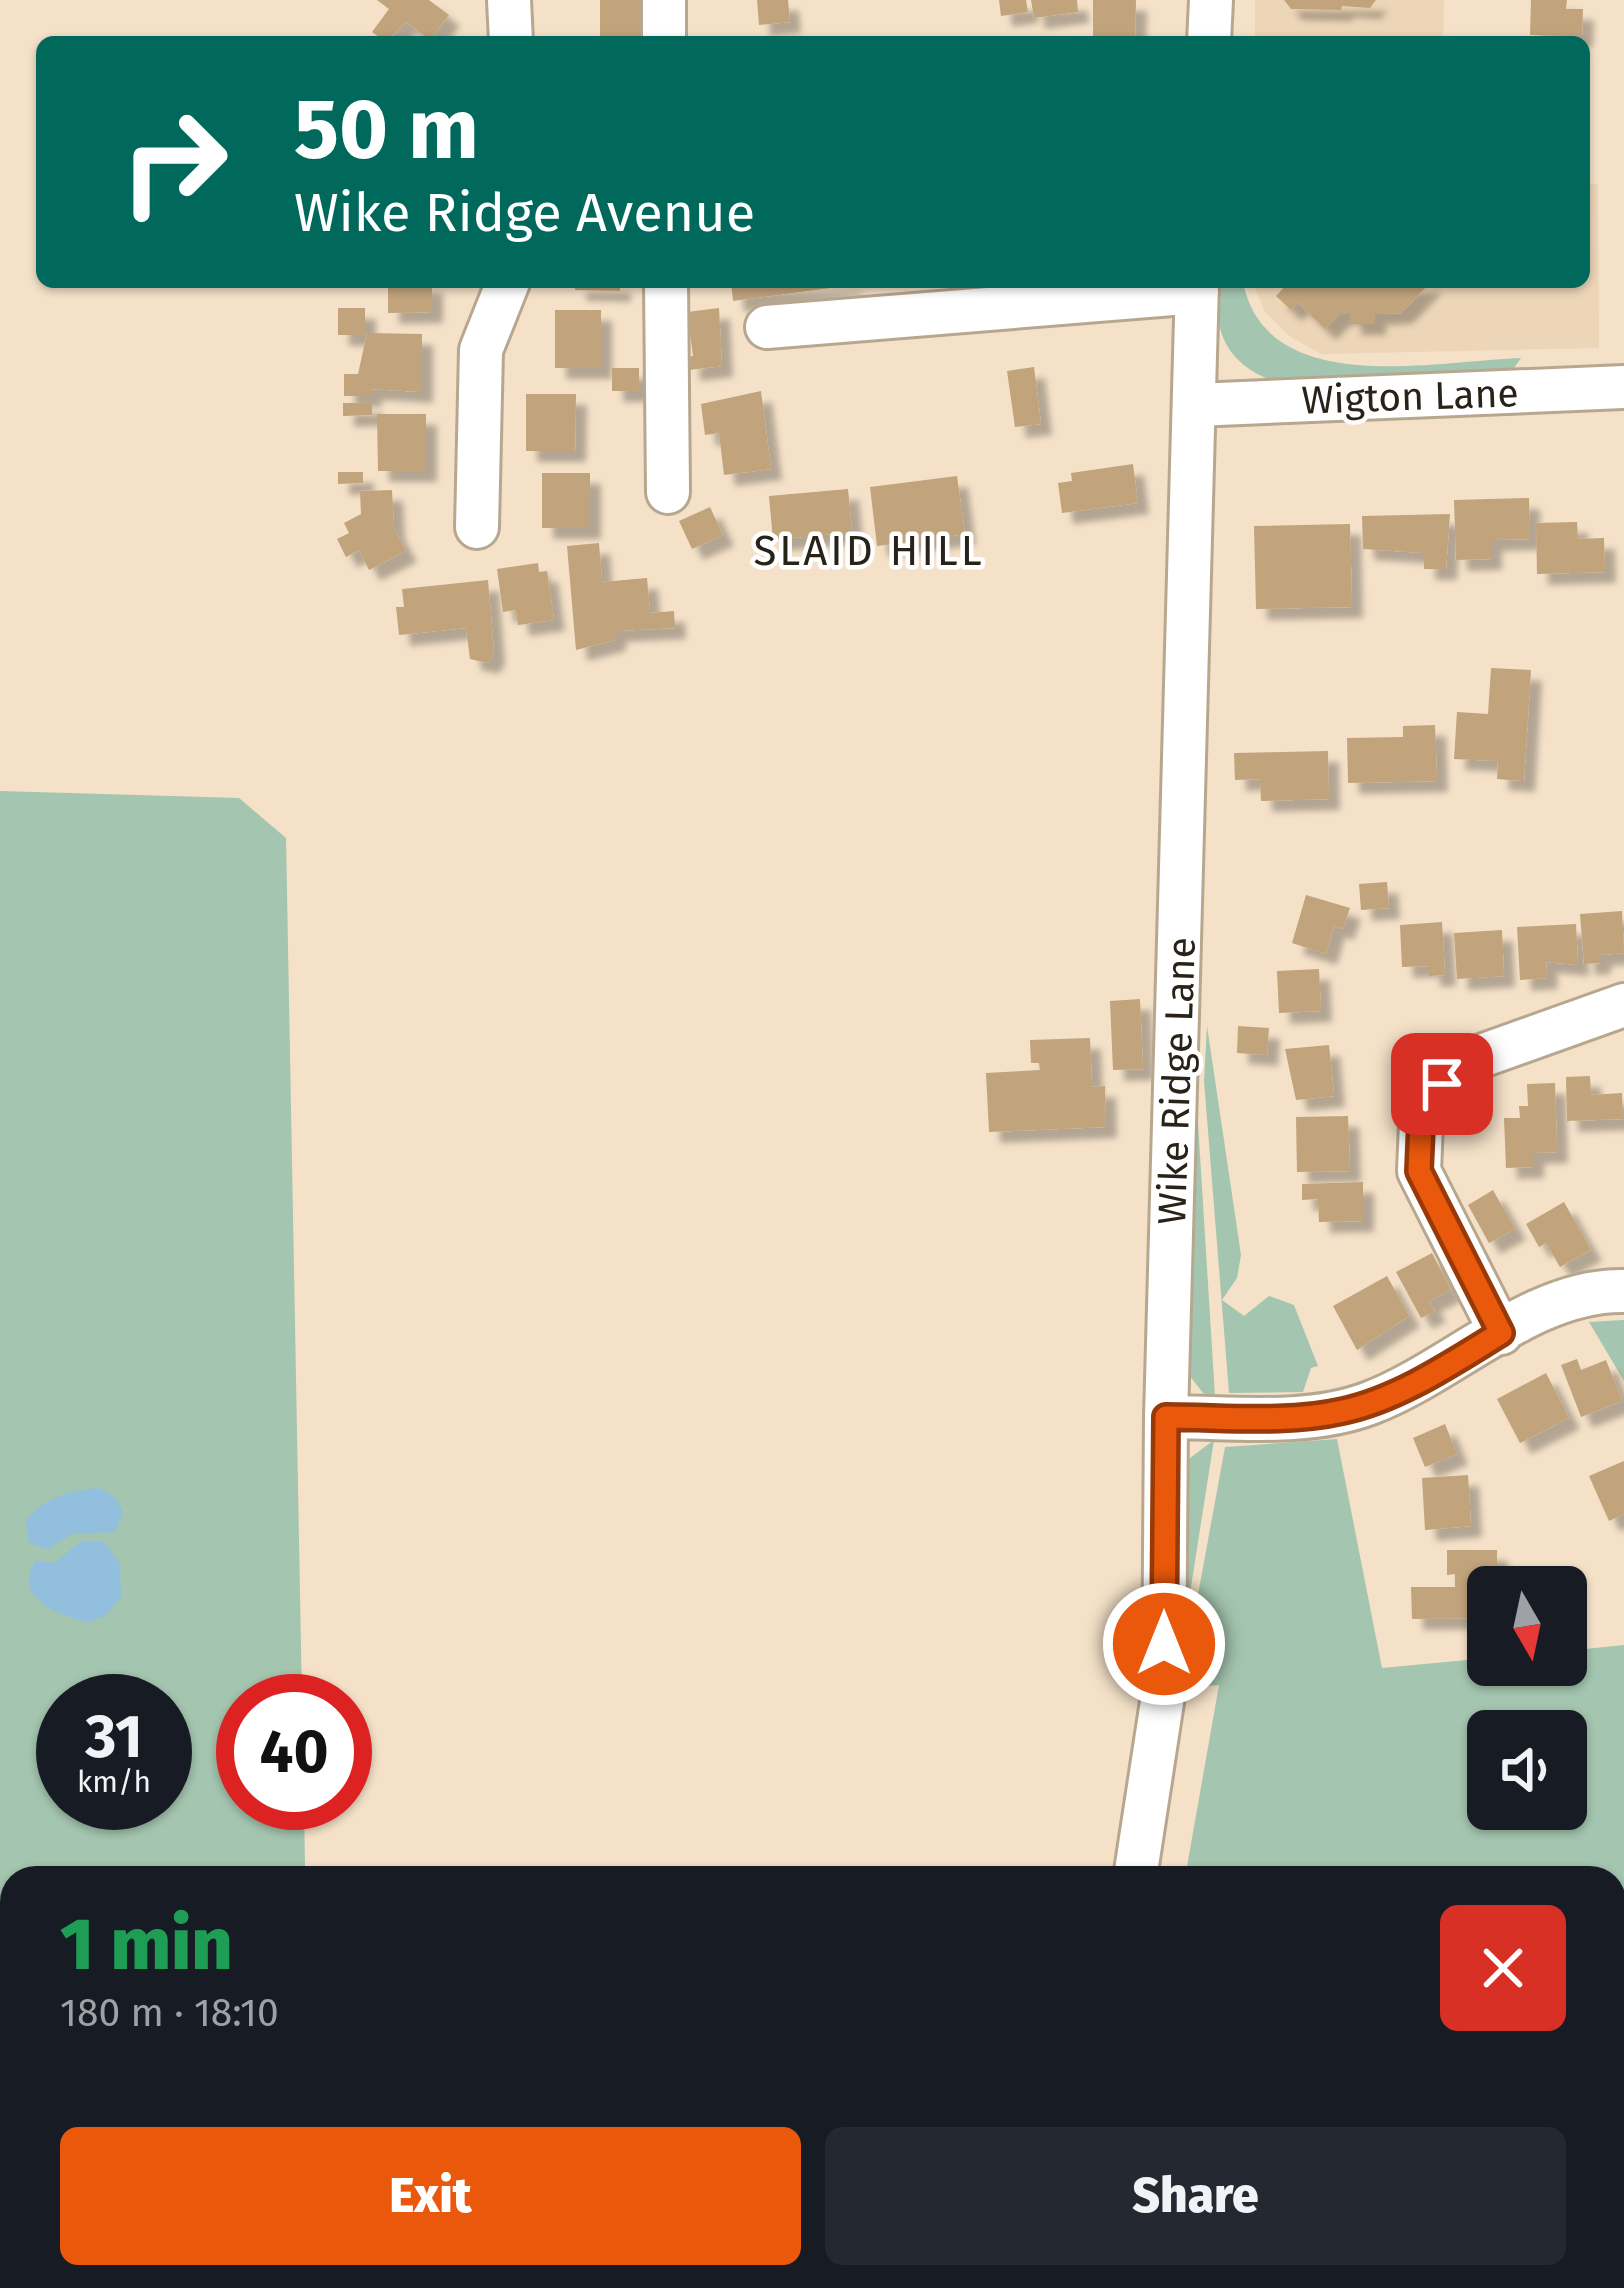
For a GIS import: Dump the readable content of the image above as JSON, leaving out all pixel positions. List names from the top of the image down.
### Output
{
  "streets": {
    "street": ["Wigton Lane", "Wike Ridge Lane"]
  },
  "crossings": [
    ["Wigton Lane", "Wike Ridge Lane"]
  ],
  "districts": ["SLAID HILL"],
  "north": "bottom",
  "page": {
    "turn": ["50 m", "Wike Ridge Avenue"],
    "speed": "31 km/h",
    "limit": "40",
    "heading": ["1 min", "180 m · 18:10"],
    "buttons": ["Exit", "Share"]
  }
}
